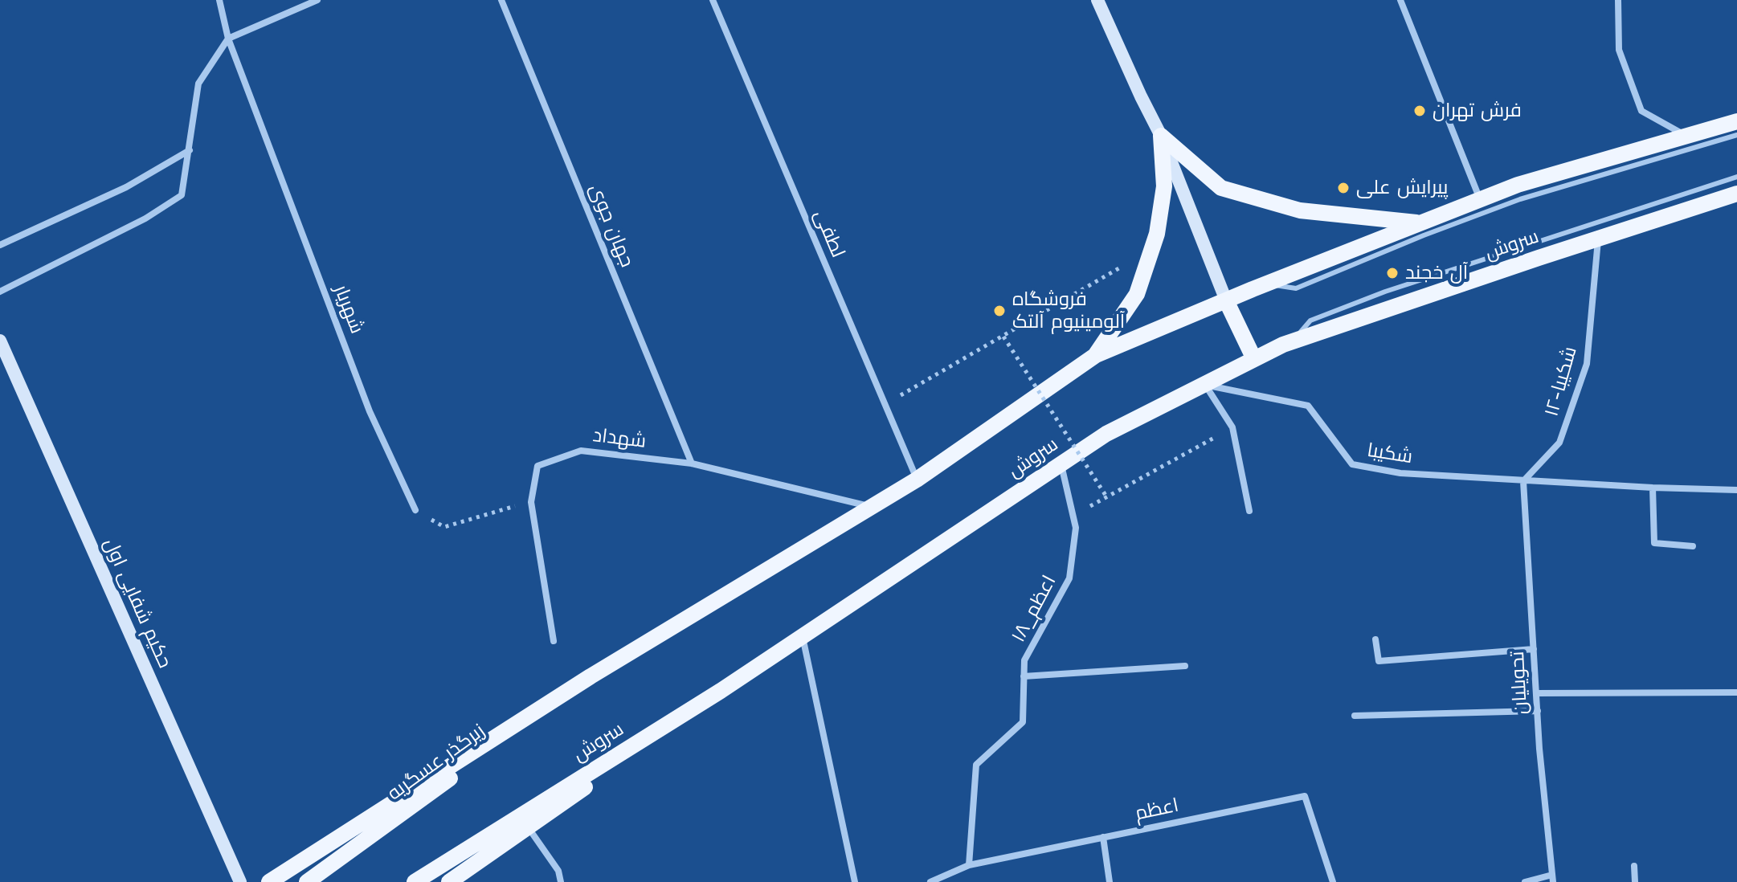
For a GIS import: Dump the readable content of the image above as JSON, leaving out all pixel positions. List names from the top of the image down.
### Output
{
  "streets": {
    "main road": ["سروش", "زیرگذر عسگریه"],
    "street": [
      "جهان جوی",
      "لطفی",
      "شهریار",
      "۱۲-شکیبا",
      "شهداد",
      "شکیبا",
      "حکیم شفایی اول",
      "۱۸_اعظم",
      "تحویلیان",
      "اعظم"
    ]
  },
  "crossings": [
    ["جهان جوی", "شهداد"],
    ["سروش", "۱۲-شکیبا"],
    ["سروش", "شکیبا"],
    ["سروش", "۱۸_اعظم"],
    ["۱۲-شکیبا", "شکیبا"],
    ["۱۲-شکیبا", "تحویلیان"],
    ["شکیبا", "تحویلیان"],
    ["۱۸_اعظم", "اعظم"]
  ],
  "places": [
    "فرش تهران",
    "پیرایش علی",
    "آل خجند",
    "فروشگاه آلومینیوم آلتک"
  ]
}
